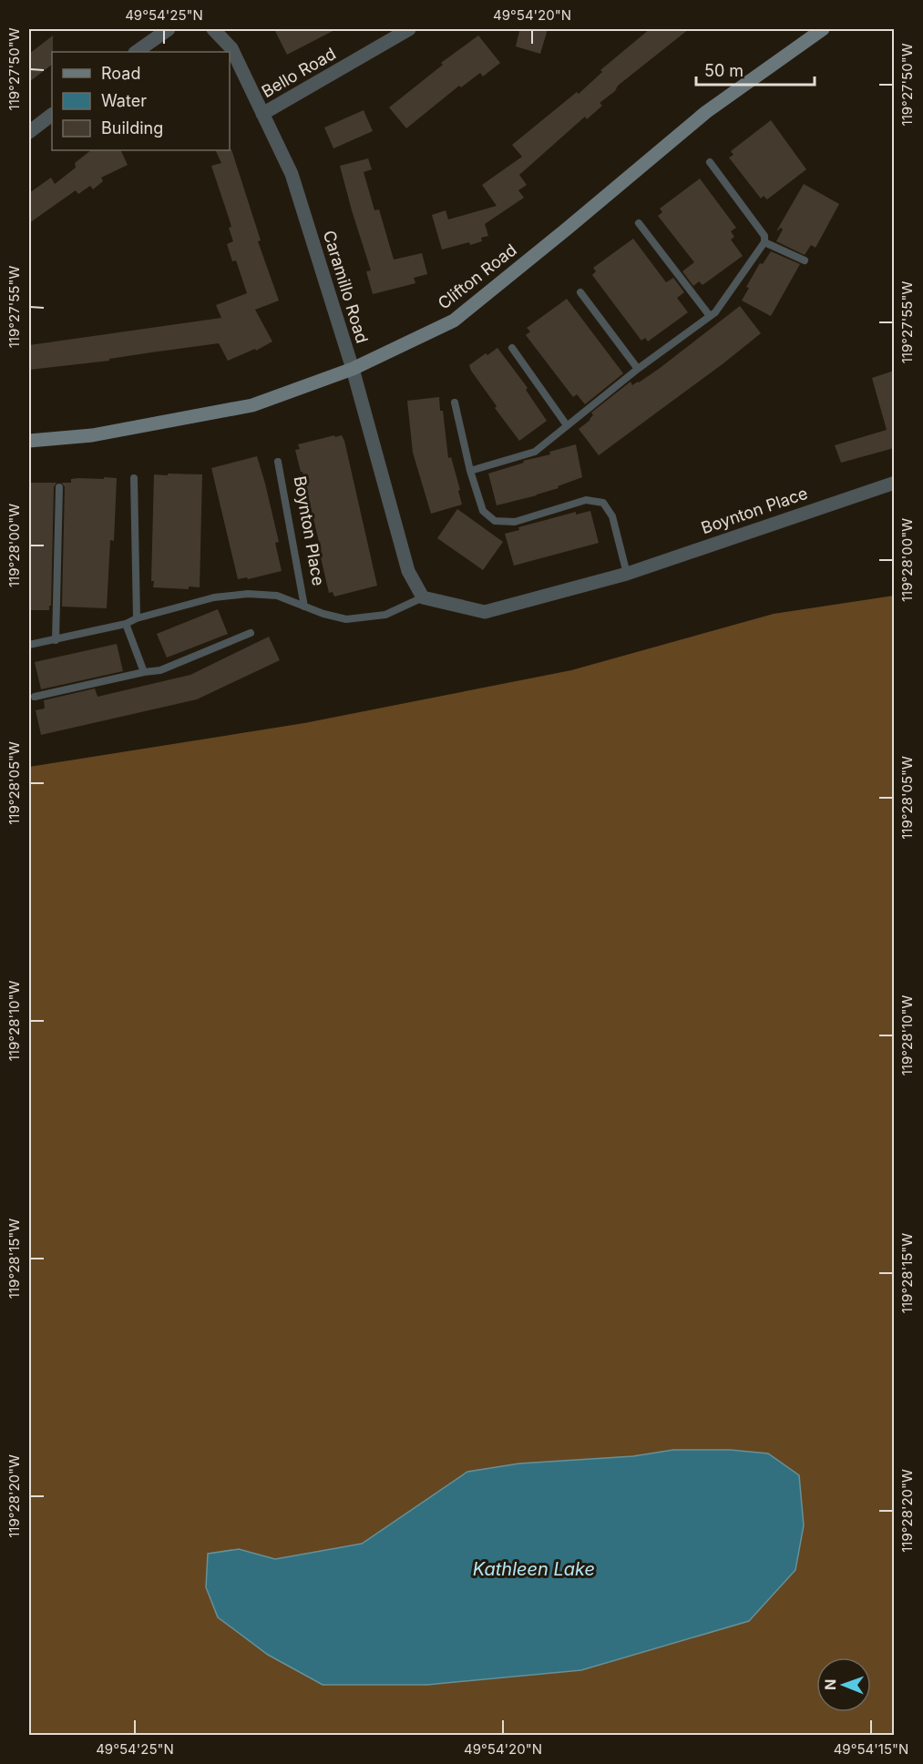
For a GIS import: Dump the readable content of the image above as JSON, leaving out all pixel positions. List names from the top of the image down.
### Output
{
  "streets": {
    "main road": ["Clifton Road"],
    "street": ["Bello Road", "Caramillo Road", "Boynton Place"]
  },
  "crossings": [
    ["Bello Road", "Caramillo Road"],
    ["Clifton Road", "Caramillo Road"],
    ["Caramillo Road", "Boynton Place"]
  ],
  "water": ["Kathleen Lake"],
  "legend": ["Road", "Water", "Building"],
  "scale_bar": "50 m",
  "north": "left",
  "coordinates": [
    "49°54'25\"N",
    "49°54'20\"N",
    "119°27'50\"W",
    "119°27'55\"W",
    "119°28'00\"W",
    "119°28'05\"W",
    "119°28'10\"W",
    "119°28'15\"W",
    "119°28'20\"W",
    "49°54'15\"N"
  ]
}
